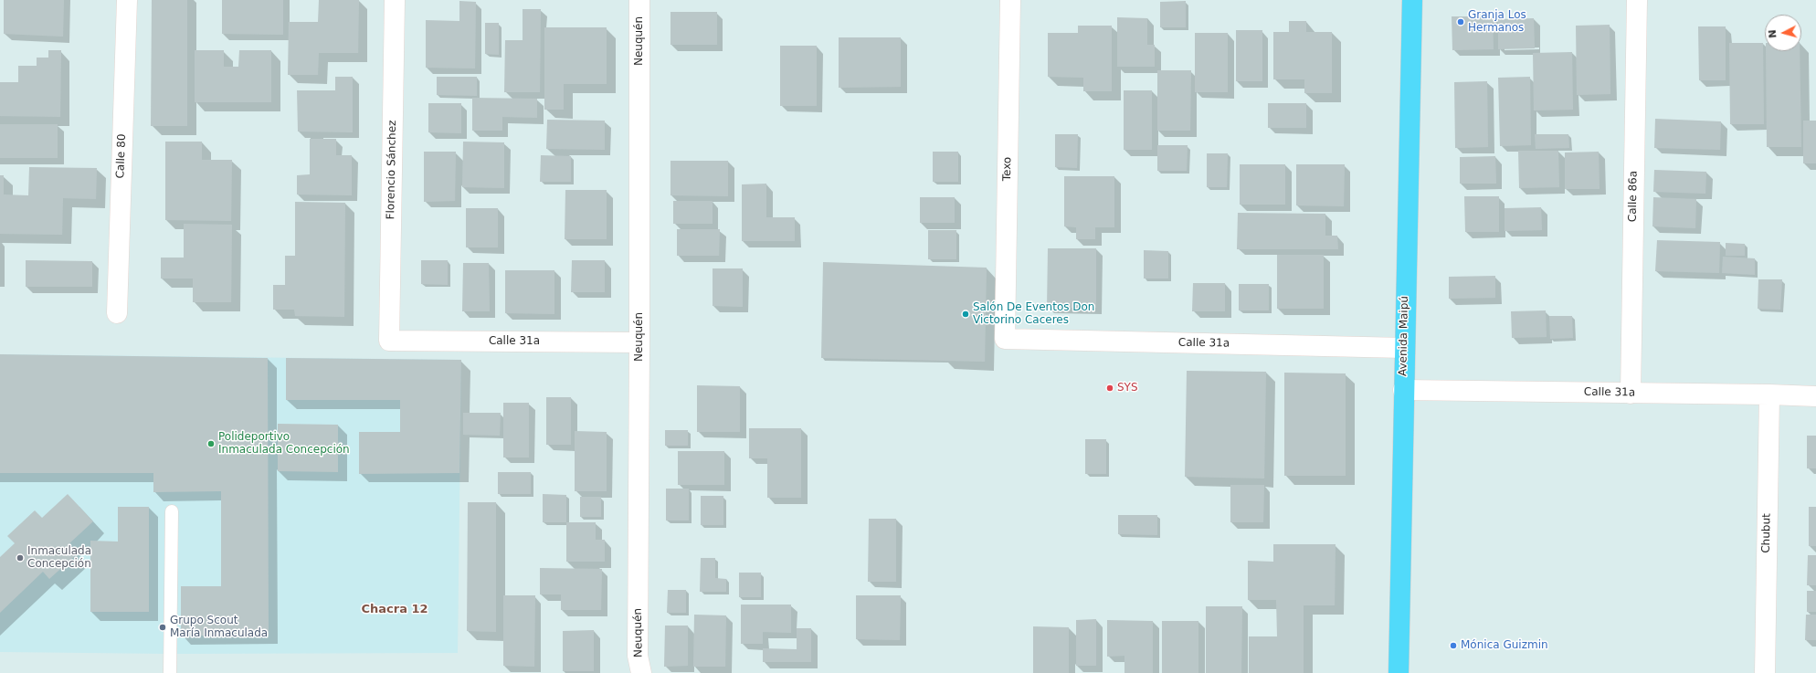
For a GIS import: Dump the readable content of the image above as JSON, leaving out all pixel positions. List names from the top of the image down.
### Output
{
  "streets": {
    "main road": ["Avenida Maipú"],
    "street": [
      "Neuquén",
      "Calle 80",
      "Texo",
      "Florencio Sánchez",
      "Calle 86a",
      "Calle 31a",
      "Chubut"
    ]
  },
  "crossings": [
    ["Neuquén", "Calle 31a"],
    ["Texo", "Calle 31a"],
    ["Florencio Sánchez", "Calle 31a"],
    ["Calle 86a", "Calle 31a"],
    ["Avenida Maipú", "Calle 31a"],
    ["Calle 31a", "Chubut"]
  ],
  "districts": ["Chacra 12"],
  "places": [
    "Granja Los Hermanos",
    "Salón De Eventos Don Victorino Caceres",
    "SYS",
    "Polideportivo Inmaculada Concepción",
    "Inmaculada Concepción",
    "Grupo Scout María Inmaculada",
    "Mónica Guizmin"
  ],
  "north": "left"
}
